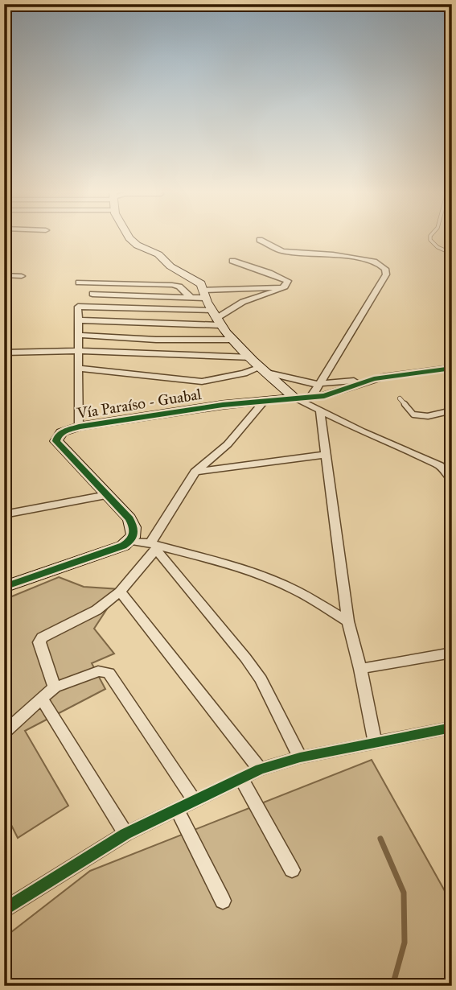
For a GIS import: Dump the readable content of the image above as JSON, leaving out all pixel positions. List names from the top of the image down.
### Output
{
  "streets": {
    "street": ["Vía Paraíso - Guabal"]
  }
}
